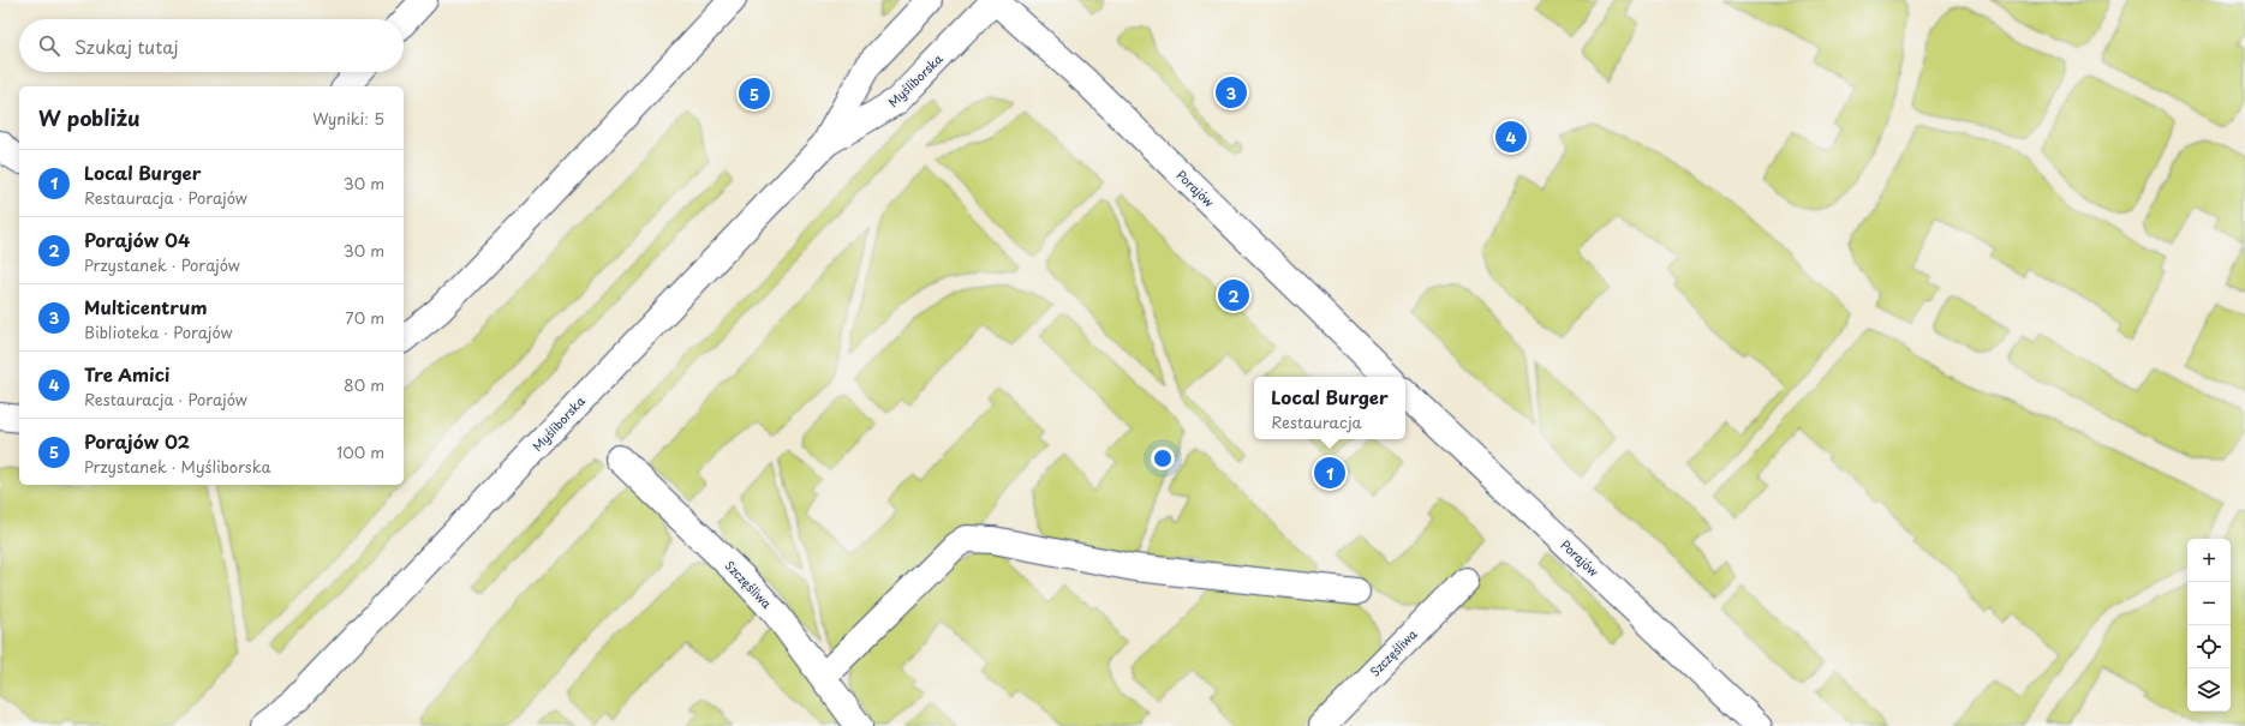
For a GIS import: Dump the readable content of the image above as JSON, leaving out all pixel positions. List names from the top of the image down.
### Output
{
  "streets": {
    "street": ["Myśliborska", "Porajów", "Szczęśliwa"]
  },
  "crossings": [
    ["Myśliborska", "Porajów"]
  ],
  "page": {
    "search": "Szukaj tutaj",
    "pins": [
      "3",
      "5",
      "4",
      "2",
      "1"
    ],
    "heading": ["W pobliżu", "Wyniki: 5"],
    "list": [
      {
        "mark": "1",
        "name": "Local Burger",
        "note": "Restauracja · Porajów",
        "value": "30 m"
      },
      {
        "mark": "2",
        "name": "Porajów 04",
        "note": "Przystanek · Porajów",
        "value": "30 m"
      },
      {
        "mark": "3",
        "name": "Multicentrum",
        "note": "Biblioteka · Porajów",
        "value": "70 m"
      },
      {
        "mark": "4",
        "name": "Tre Amici",
        "note": "Restauracja · Porajów",
        "value": "80 m"
      },
      {
        "mark": "5",
        "name": "Porajów 02",
        "note": "Przystanek · Myśliborska",
        "value": "100 m"
      }
    ],
    "popup": ["Local Burger", "Restauracja"],
    "map_buttons": ["+", "−"]
  }
}
